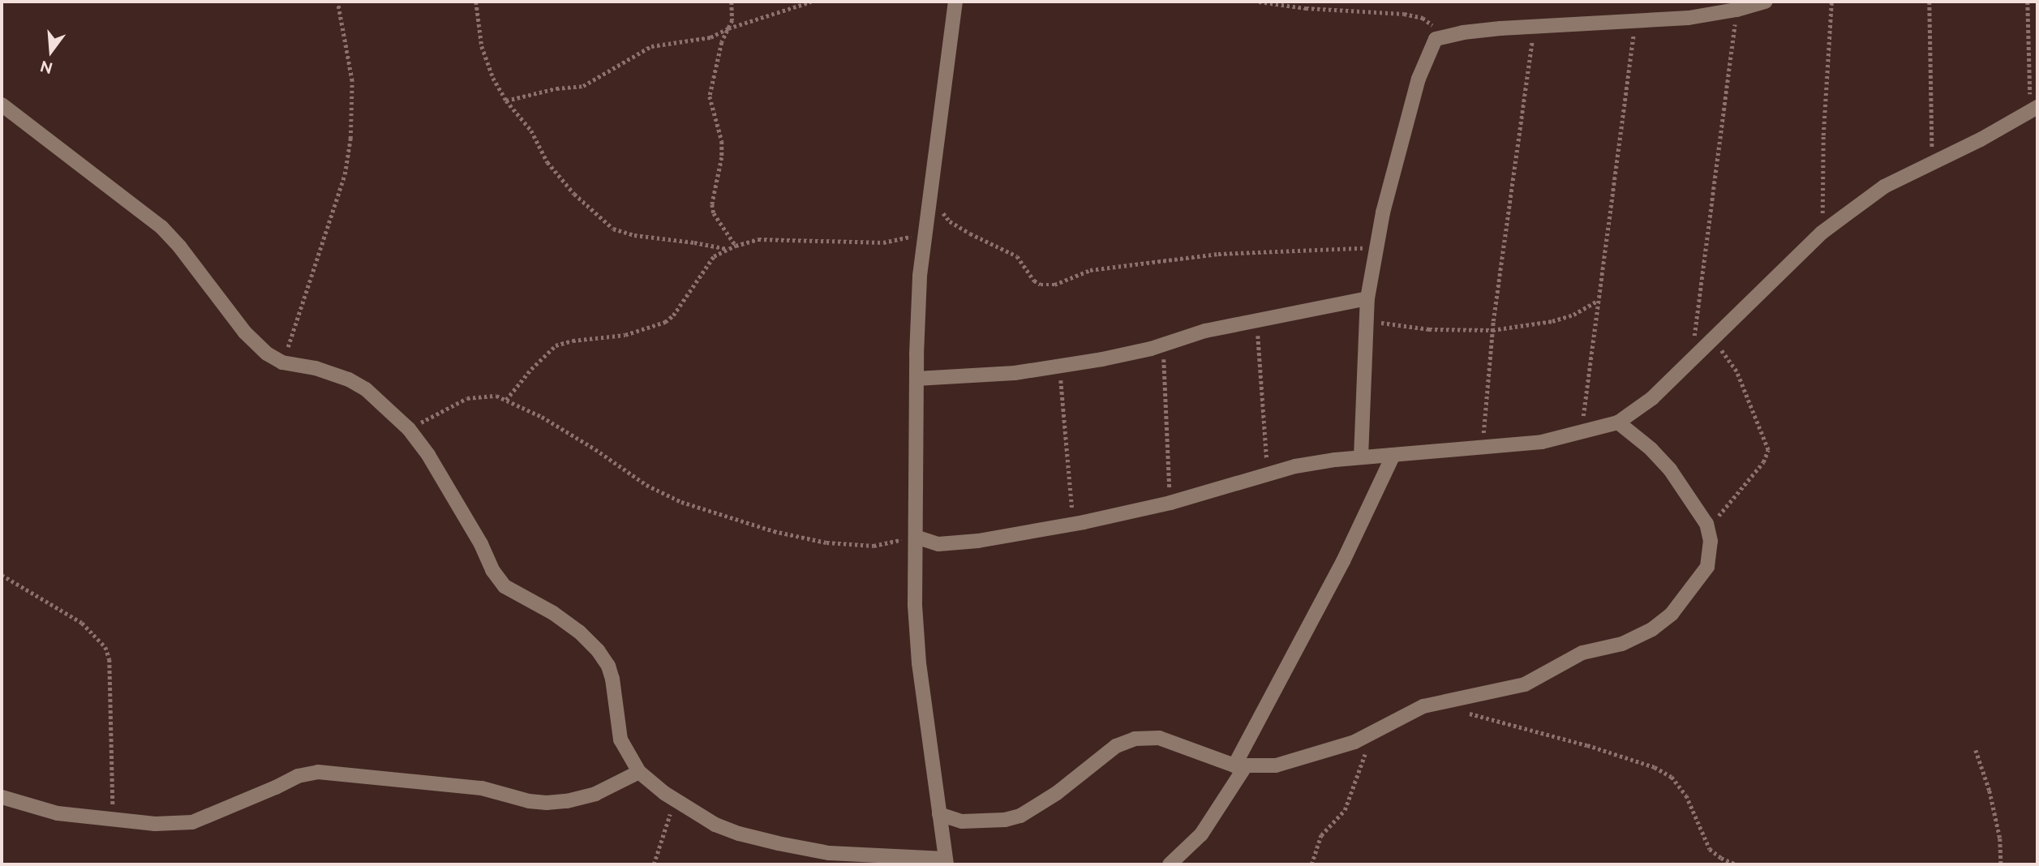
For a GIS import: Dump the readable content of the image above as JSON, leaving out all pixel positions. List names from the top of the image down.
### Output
{
  "north": "bottom"
}
